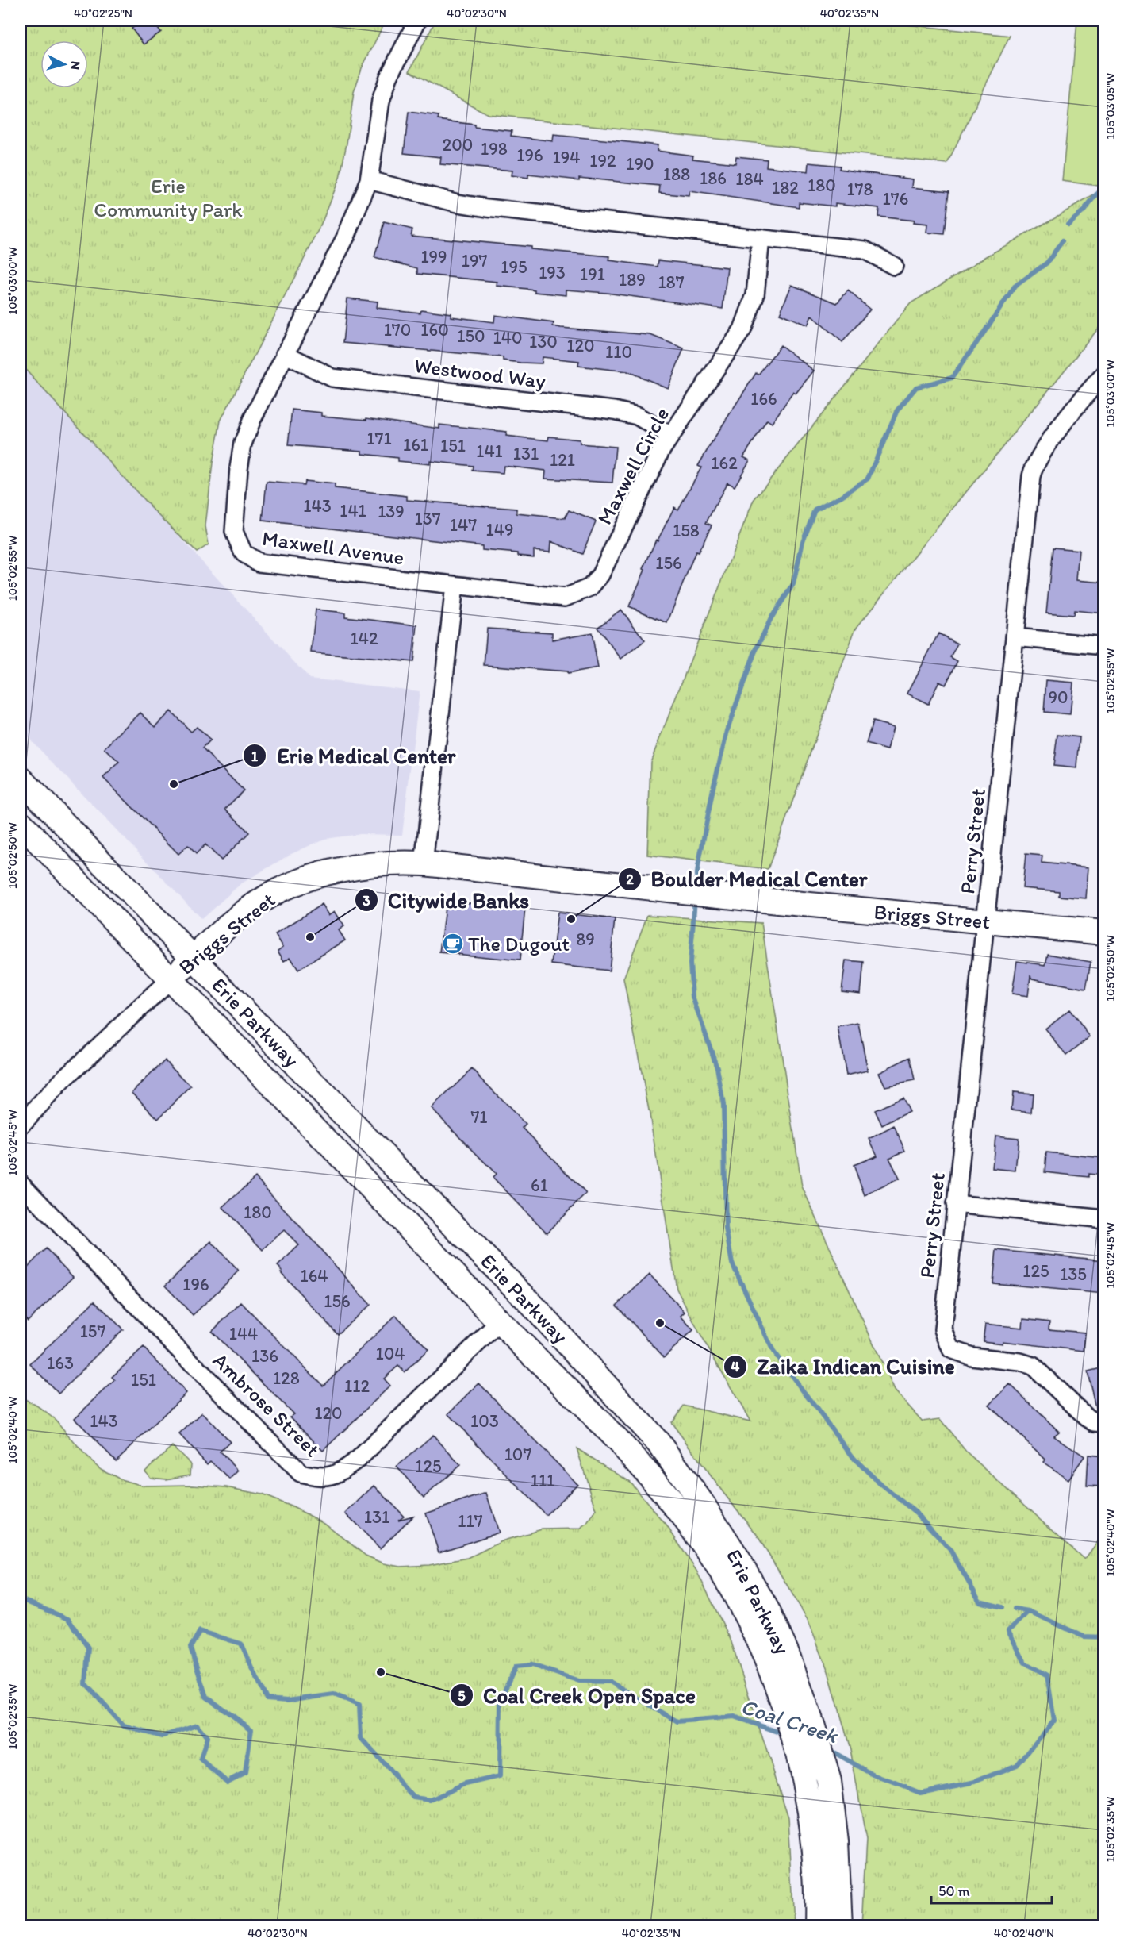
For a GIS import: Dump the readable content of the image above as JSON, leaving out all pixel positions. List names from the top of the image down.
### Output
{
  "streets": {
    "main road": ["Briggs Street", "Erie Parkway"],
    "street": [
      "Westwood Way",
      "Maxwell Circle",
      "Maxwell Avenue",
      "Perry Street",
      "Ambrose Street"
    ]
  },
  "crossings": [
    ["Westwood Way", "Maxwell Circle"],
    ["Westwood Way", "Maxwell Avenue"],
    ["Maxwell Circle", "Maxwell Avenue"],
    ["Perry Street", "Briggs Street"],
    ["Briggs Street", "Erie Parkway"],
    ["Erie Parkway", "Ambrose Street"]
  ],
  "water": ["Coal Creek"],
  "parks": ["Erie Community Park"],
  "places": {
    "other": [
      "Erie Medical Center",
      "Boulder Medical Center",
      "Citywide Banks",
      "Zaika Indican Cuisine",
      "Coal Creek Open Space"
    ],
    "cafe": ["The Dugout"]
  },
  "house_numbers": [
    "200",
    "198",
    "196",
    "194",
    "192",
    "190",
    "188",
    "186",
    "184",
    "180",
    "182",
    "178",
    "176",
    "199",
    "197",
    "195",
    "193",
    "191",
    "189",
    "187",
    "170",
    "160",
    "150",
    "140",
    "130",
    "120",
    "110",
    "166",
    "171",
    "161",
    "151",
    "141",
    "131",
    "121",
    "162",
    "143",
    "141",
    "139",
    "137",
    "147",
    "149",
    "158",
    "156",
    "142",
    "90",
    "89",
    "71",
    "61",
    "180",
    "125",
    "135",
    "164",
    "196",
    "156",
    "157",
    "144",
    "104",
    "136",
    "163",
    "128",
    "151",
    "112",
    "120",
    "143",
    "103",
    "107",
    "125",
    "111",
    "131",
    "117"
  ],
  "scale_bar": "50 m",
  "north": "right",
  "coordinates": [
    "40°02'25\"N",
    "40°02'30\"N",
    "40°02'35\"N",
    "105°03'05\"W",
    "105°03'00\"W",
    "105°02'55\"W",
    "105°02'50\"W",
    "105°02'45\"W",
    "105°02'40\"W",
    "105°02'35\"W",
    "40°02'40\"N"
  ]
}
